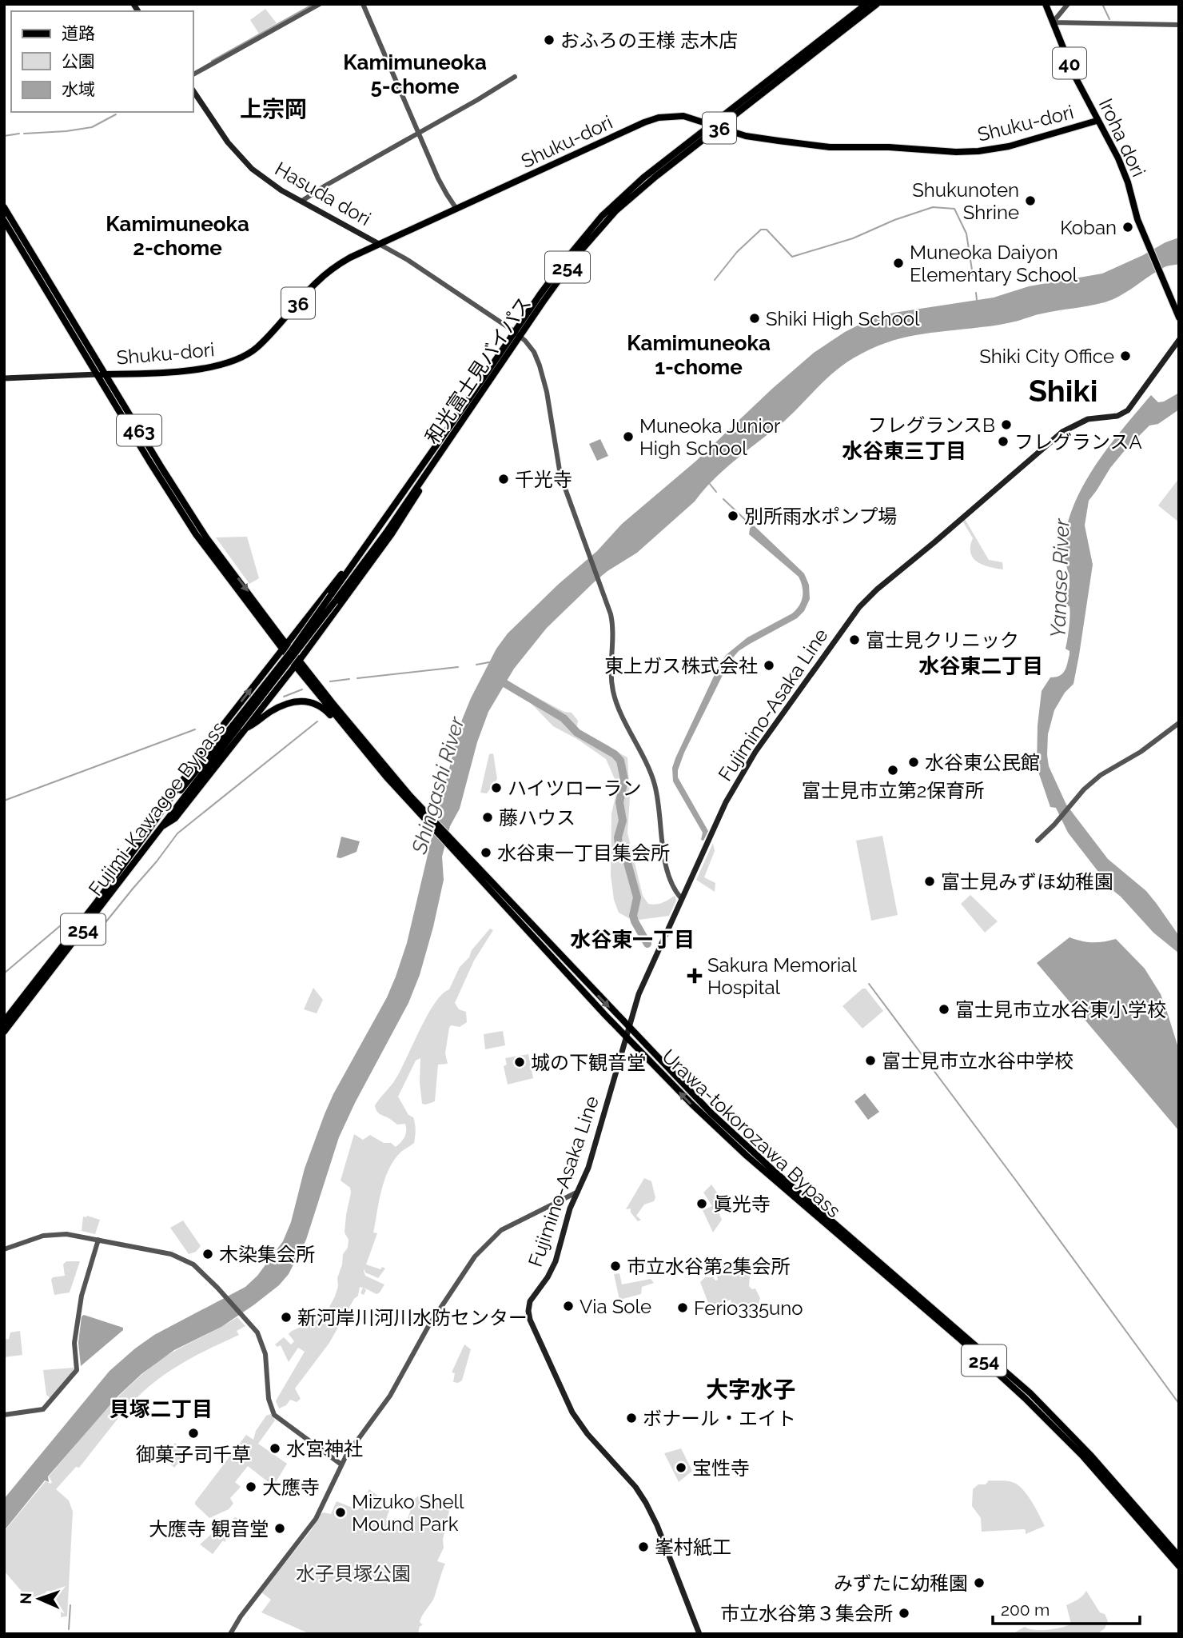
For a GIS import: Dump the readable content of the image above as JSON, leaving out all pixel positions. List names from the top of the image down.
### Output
{
  "streets": {
    "main road": [
      "40",
      "Shuku-dori",
      "36",
      "Iroha dori",
      "Hasuda dori",
      "254",
      "和光富士見バイパス",
      "463",
      "Fujimino-Asaka Line",
      "Fujimi-Kawagoe Bypass",
      "Urawa-tokorozawa Bypass"
    ]
  },
  "crossings": [
    ["Shuku-dori", "Iroha dori"],
    ["Shuku-dori", "Hasuda dori"],
    ["Shuku-dori", "和光富士見バイパス"],
    ["Shuku-dori", "463"],
    ["254", "和光富士見バイパス"],
    ["254", "463"],
    ["254", "Fujimi-Kawagoe Bypass"],
    ["254", "Urawa-tokorozawa Bypass"],
    ["和光富士見バイパス", "Fujimi-Kawagoe Bypass"],
    ["和光富士見バイパス", "Urawa-tokorozawa Bypass"],
    ["463", "Urawa-tokorozawa Bypass"],
    ["Fujimino-Asaka Line", "Urawa-tokorozawa Bypass"],
    ["Fujimi-Kawagoe Bypass", "Urawa-tokorozawa Bypass"]
  ],
  "districts": [
    "Kamimuneoka 5-chome",
    "上宗岡",
    "Kamimuneoka 2-chome",
    "Kamimuneoka 1-chome",
    "Shiki",
    "水谷東三丁目",
    "水谷東二丁目",
    "水谷東一丁目",
    "大字水子",
    "貝塚二丁目"
  ],
  "water": ["Yanase River", "Shingashi River"],
  "parks": ["水子貝塚公園"],
  "places": {
    "other": [
      "おふろの王様 志木店",
      "Shukunoten Shrine",
      "Koban",
      "Muneoka Daiyon Elementary School",
      "Shiki High School",
      "Shiki City Office",
      "フレグランスB",
      "Muneoka Junior High School",
      "フレグランスA",
      "千光寺",
      "別所雨水ポンプ場",
      "富士見クリニック",
      "東上ガス株式会社",
      "水谷東公民館",
      "富士見市立第2保育所",
      "ハイツローラン",
      "藤ハウス",
      "水谷東一丁目集会所",
      "富士見みずほ幼稚園",
      "富士見市立水谷東小学校",
      "富士見市立水谷中学校",
      "城の下観音堂",
      "眞光寺",
      "木染集会所",
      "市立水谷第2集会所",
      "Via Sole",
      "Ferio335uno",
      "新河岸川河川水防センター",
      "ボナール・エイト",
      "御菓子司千草",
      "水宮神社",
      "宝性寺",
      "大應寺",
      "Mizuko Shell Mound Park",
      "大應寺 観音堂",
      "峯村紙工",
      "みずたに幼稚園",
      "市立水谷第３集会所"
    ],
    "health": ["Sakura Memorial Hospital"]
  },
  "legend": ["道路", "公園", "水域"],
  "scale_bar": "200 m",
  "north": "left"
}
